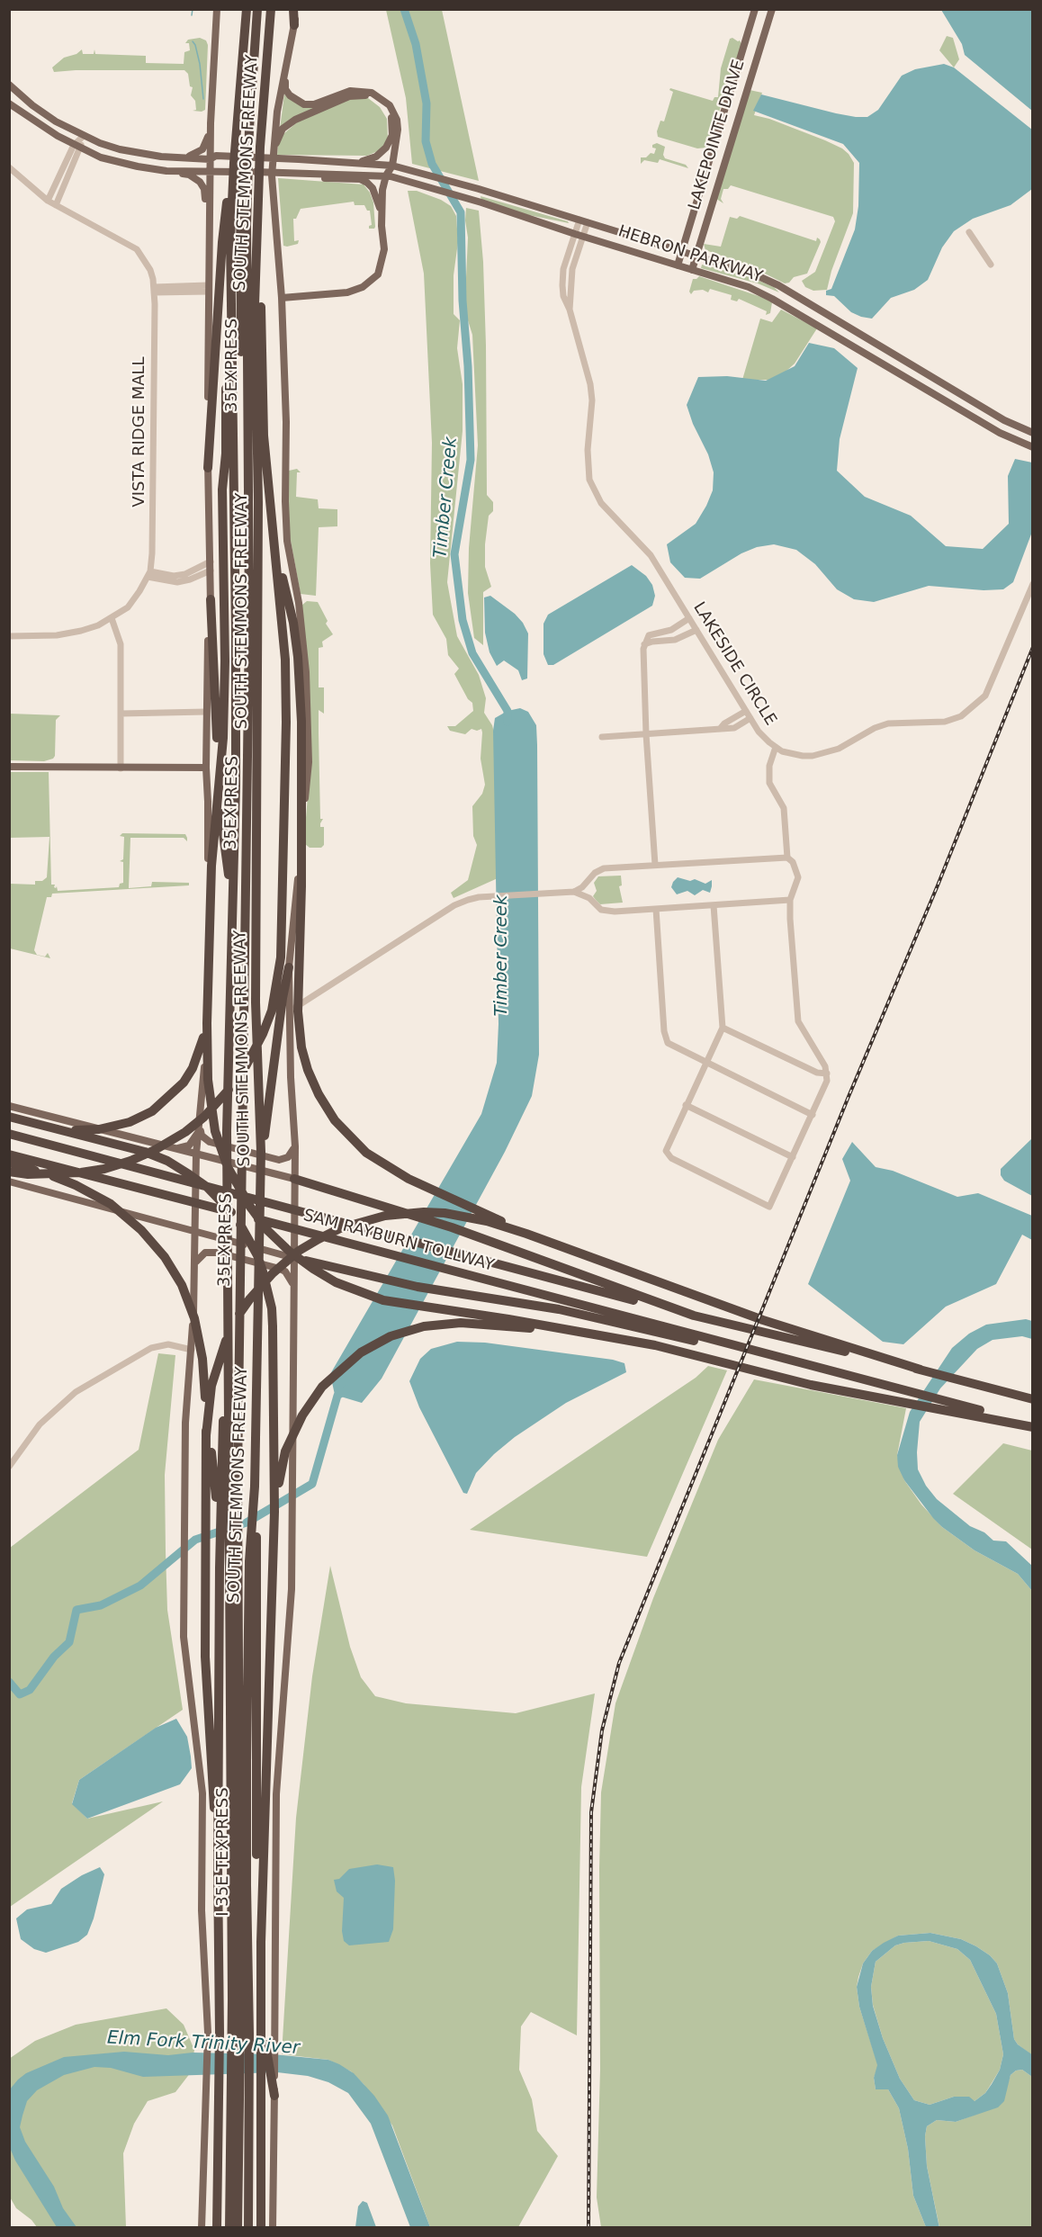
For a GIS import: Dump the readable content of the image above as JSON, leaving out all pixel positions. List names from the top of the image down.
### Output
{
  "streets": {
    "highway": ["SOUTH STEMMONS FREEWAY", "35EXPRESS", "SAM RAYBURN TOLLWAY"],
    "main road": ["LAKEPOINTE DRIVE", "HEBRON PARKWAY"],
    "street": ["VISTA RIDGE MALL", "LAKESIDE CIRCLE"]
  },
  "crossings": [
    ["LAKEPOINTE DRIVE", "HEBRON PARKWAY"],
    ["SOUTH STEMMONS FREEWAY", "HEBRON PARKWAY"],
    ["SOUTH STEMMONS FREEWAY", "35EXPRESS"],
    ["HEBRON PARKWAY", "LAKESIDE CIRCLE"]
  ],
  "water": ["Timber Creek", "Elm Fork Trinity River"]
}
